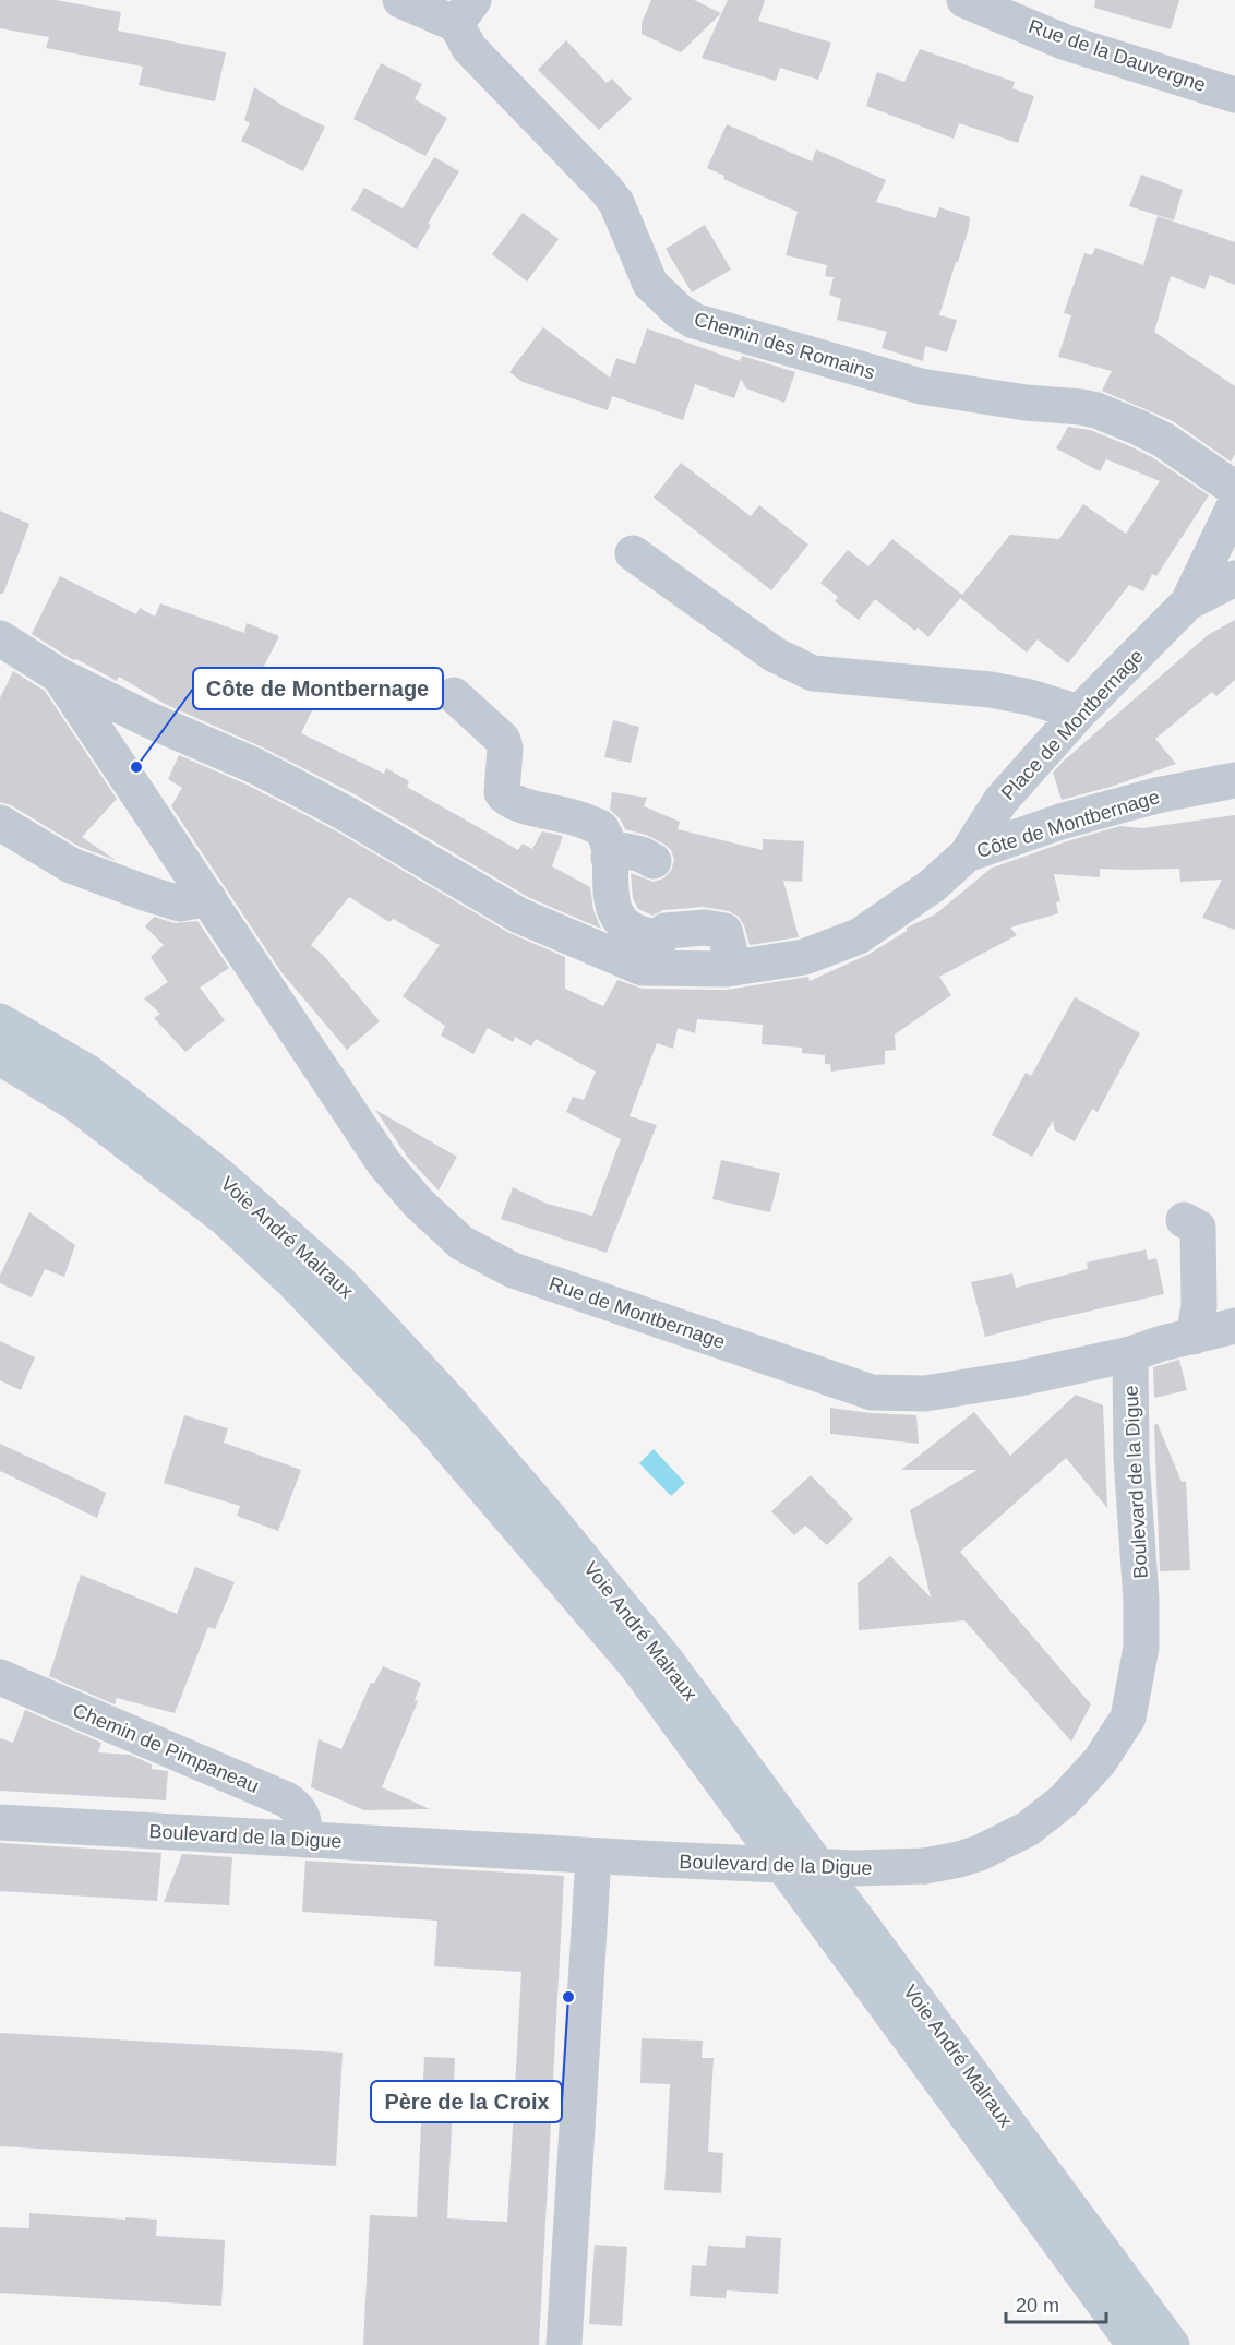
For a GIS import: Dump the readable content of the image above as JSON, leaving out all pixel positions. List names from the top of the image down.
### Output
{
  "streets": {
    "main road": ["Voie André Malraux"],
    "street": [
      "Rue de la Dauvergne",
      "Chemin des Romains",
      "Place de Montbernage",
      "Côte de Montbernage",
      "Rue de Montbernage",
      "Boulevard de la Digue",
      "Chemin de Pimpaneau"
    ]
  },
  "crossings": [
    ["Place de Montbernage", "Côte de Montbernage"],
    ["Côte de Montbernage", "Rue de Montbernage"],
    ["Rue de Montbernage", "Boulevard de la Digue"],
    ["Boulevard de la Digue", "Chemin de Pimpaneau"]
  ],
  "places": ["Côte de Montbernage", "Père de la Croix"],
  "scale_bar": "20 m"
}
